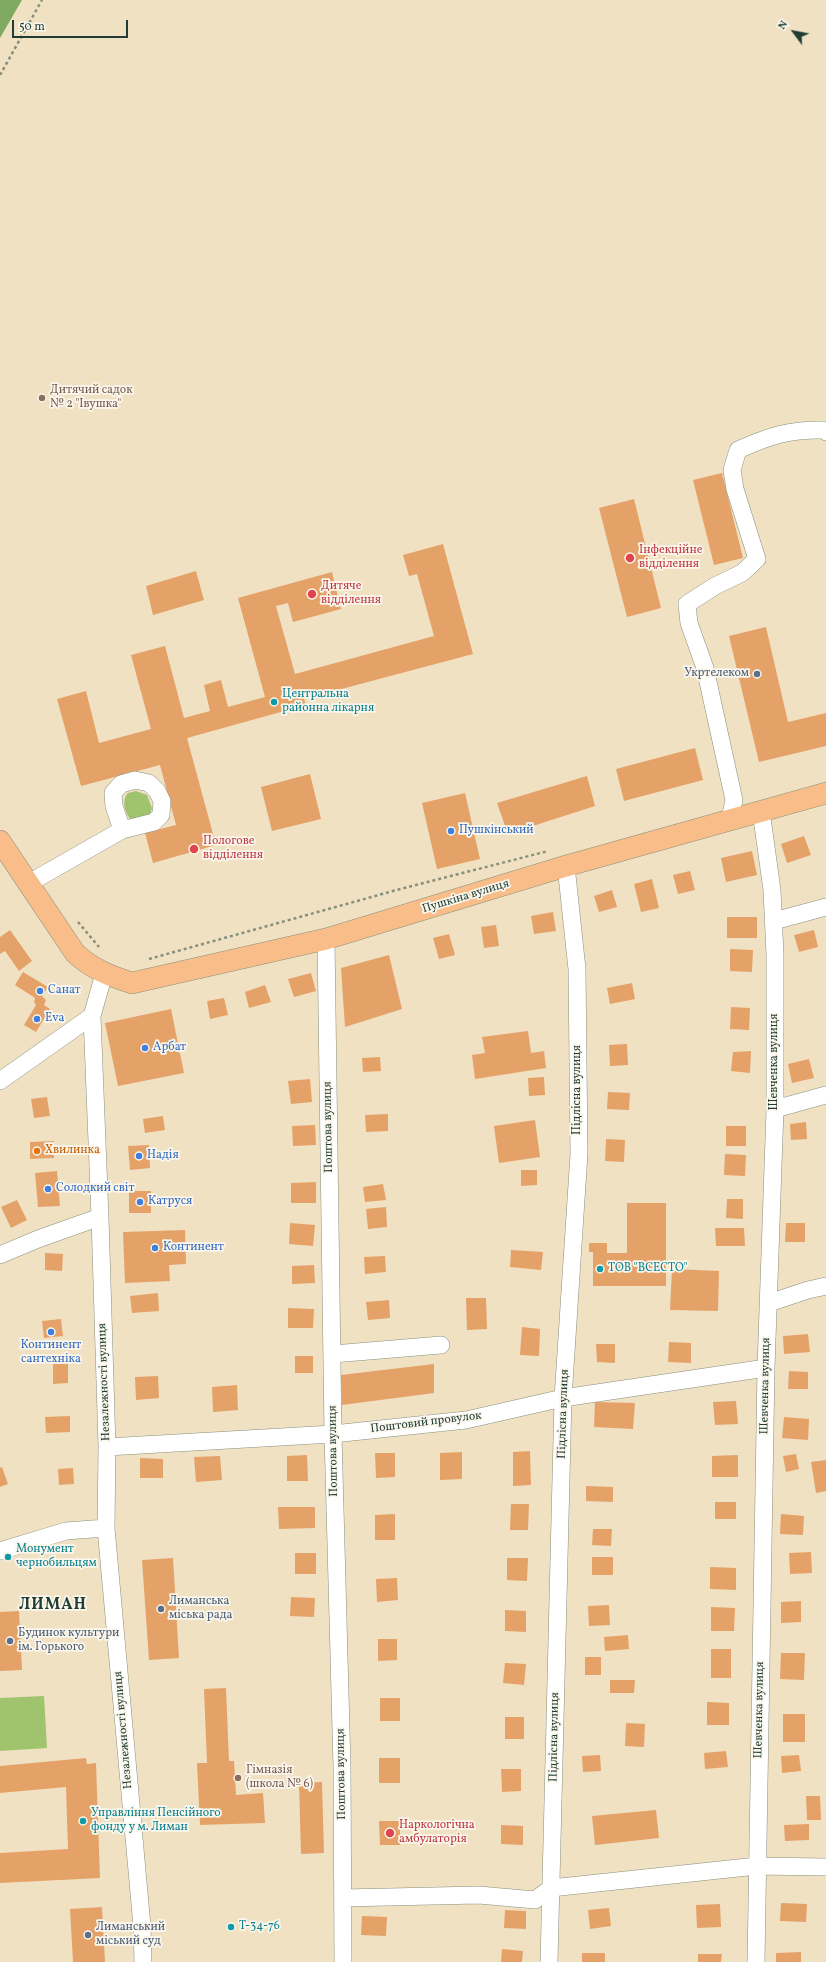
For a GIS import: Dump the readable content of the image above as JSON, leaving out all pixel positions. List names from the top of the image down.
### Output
{
  "streets": {
    "main road": ["Пушкіна вулиця"],
    "street": [
      "Шевченка вулиця",
      "Підлісна вулиця",
      "Поштова вулиця",
      "Незалежності вулиця",
      "Поштовий провулок"
    ]
  },
  "crossings": [
    ["Пушкіна вулиця", "Шевченка вулиця"],
    ["Пушкіна вулиця", "Підлісна вулиця"],
    ["Пушкіна вулиця", "Поштова вулиця"],
    ["Пушкіна вулиця", "Незалежності вулиця"],
    ["Шевченка вулиця", "Поштовий провулок"],
    ["Підлісна вулиця", "Поштовий провулок"],
    ["Поштова вулиця", "Поштовий провулок"],
    ["Незалежності вулиця", "Поштовий провулок"]
  ],
  "districts": ["ЛИМАН"],
  "places": [
    "Дитячий садок № 2 \"Івушка\"",
    "Інфекційне відділення",
    "Дитяче відділення",
    "Укртелеком",
    "Центральна районна лікарня",
    "Пушкінський",
    "Пологове відділення",
    "Санат",
    "Eva",
    "Арбат",
    "Хвилинка",
    "Надiя",
    "Солодкий світ",
    "Катруся",
    "Континент",
    "ТОВ \"ВСЕСТО\"",
    "Континент сантехніка",
    "Монумент чернобильцям",
    "Лиманська міська рада",
    "Будинок культури ім. Горького",
    "Гімназія (школа № 6)",
    "Управління Пенсійного фонду у м. Лиман",
    "Наркологічна амбулаторія",
    "Т-34-76",
    "Лиманський міський суд"
  ],
  "scale_bar": "50 m",
  "north": "top left"
}
